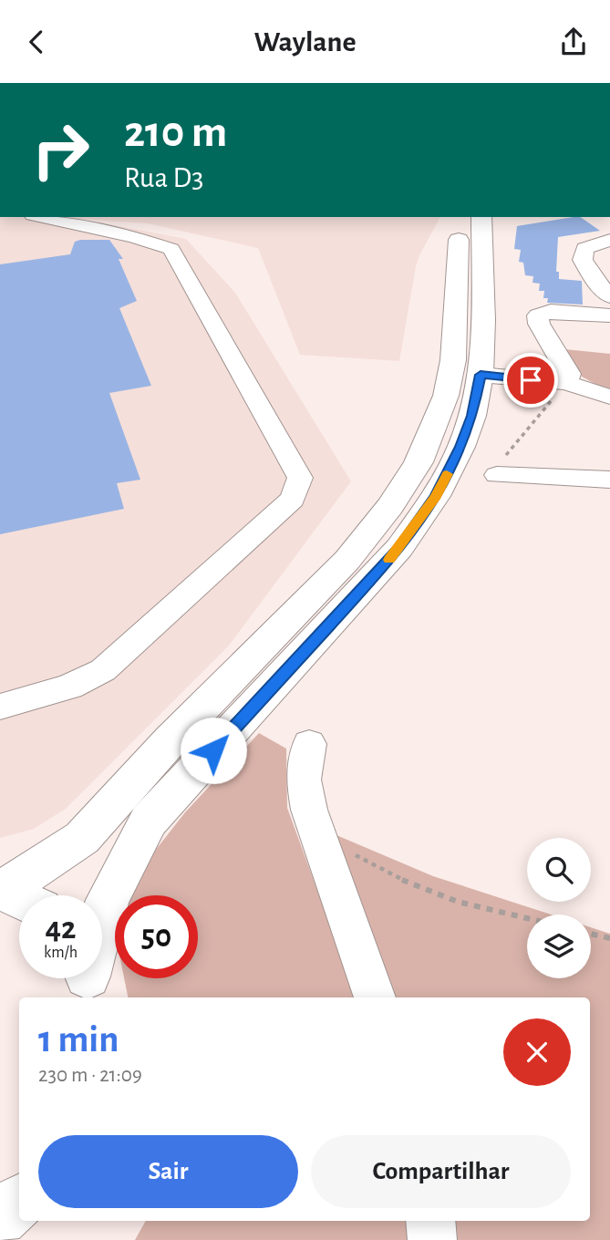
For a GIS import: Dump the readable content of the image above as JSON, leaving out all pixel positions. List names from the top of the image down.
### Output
{
  "page": {
    "header": "Waylane",
    "turn": ["210 m", "Rua D3"],
    "speed": "42 km/h",
    "limit": "50",
    "heading": ["1 min", "230 m · 21:09"],
    "buttons": ["Sair", "Compartilhar"]
  }
}
